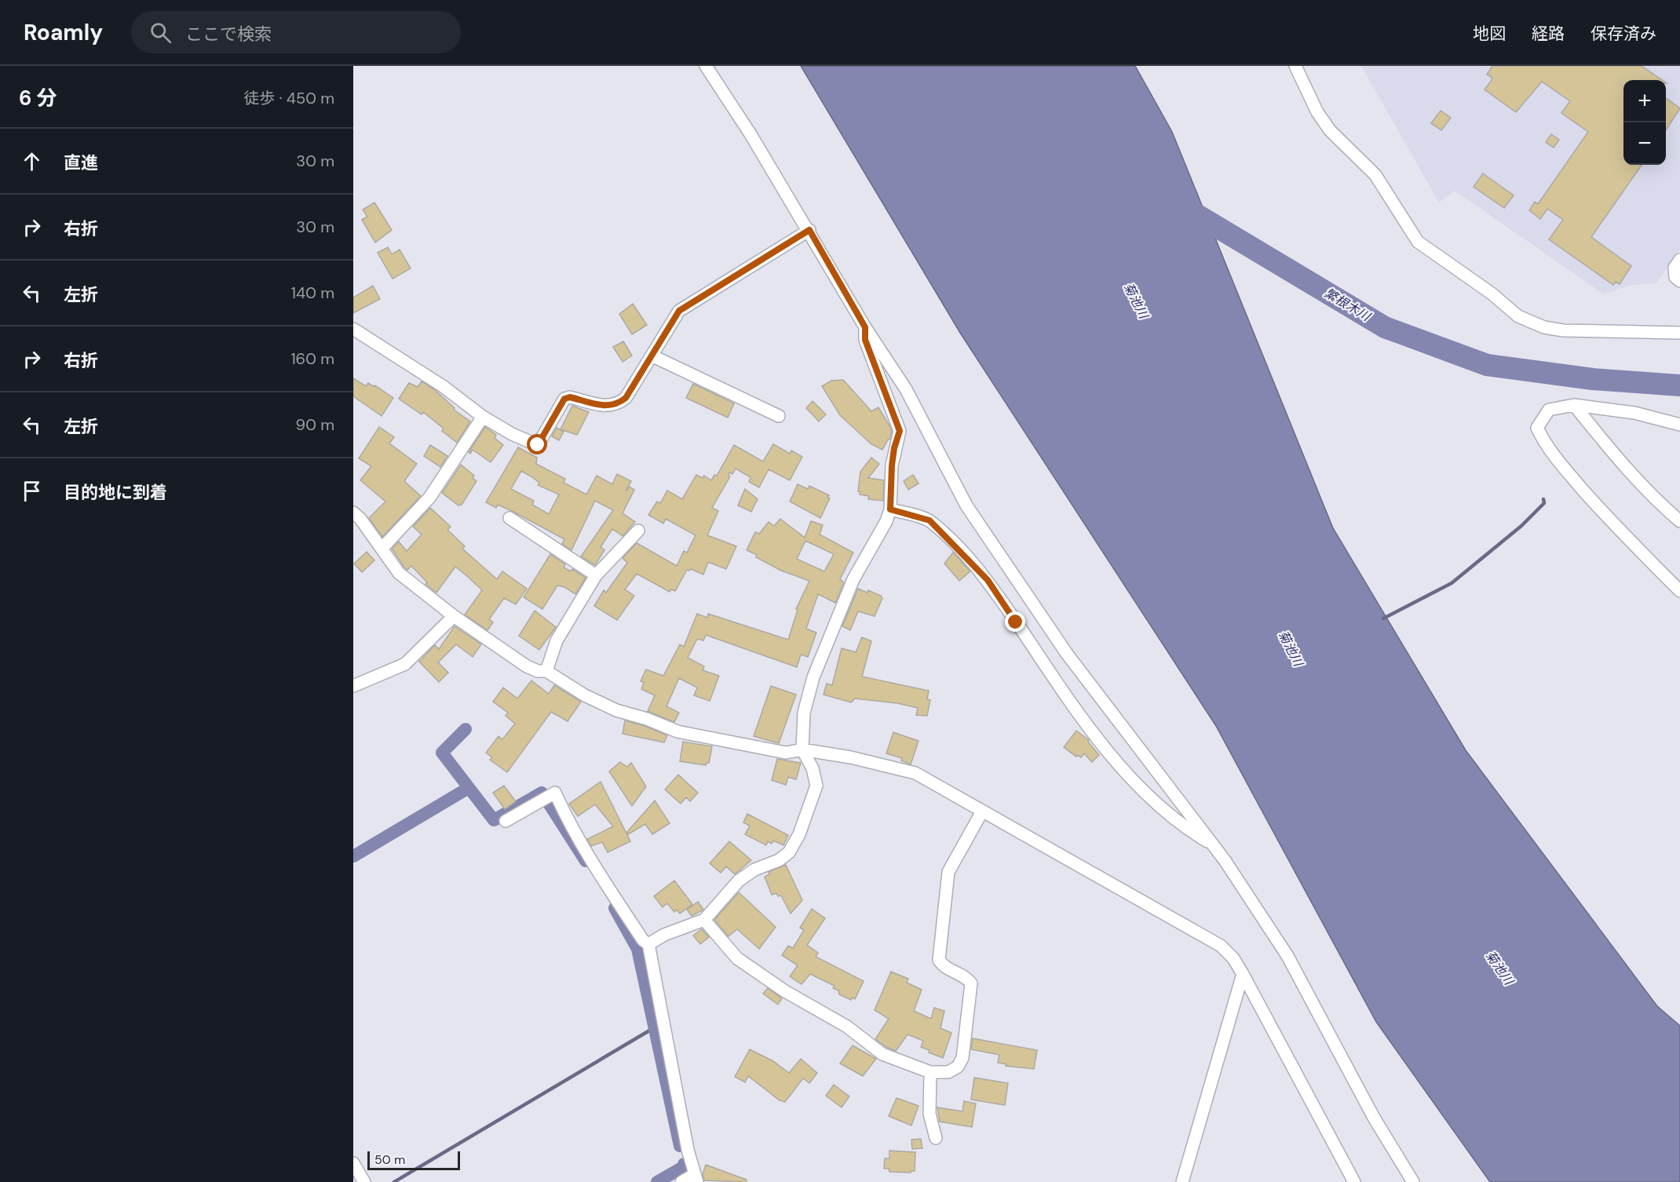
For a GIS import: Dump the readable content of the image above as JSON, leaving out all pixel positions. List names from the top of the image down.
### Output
{
  "water": ["菊池川", "繁根木川"],
  "scale_bar": "50 m",
  "page": {
    "header": "Roamly",
    "search": "ここで検索",
    "nav": ["地図", "経路", "保存済み"],
    "heading": ["6 分", "徒歩 · 450 m"],
    "map_buttons": ["+", "−"],
    "list": [
      ["直進", "30 m"],
      ["右折", "30 m"],
      ["左折", "140 m"],
      ["右折", "160 m"],
      ["左折", "90 m"],
      "目的地に到着"
    ],
    "scale": "50 m"
  }
}
